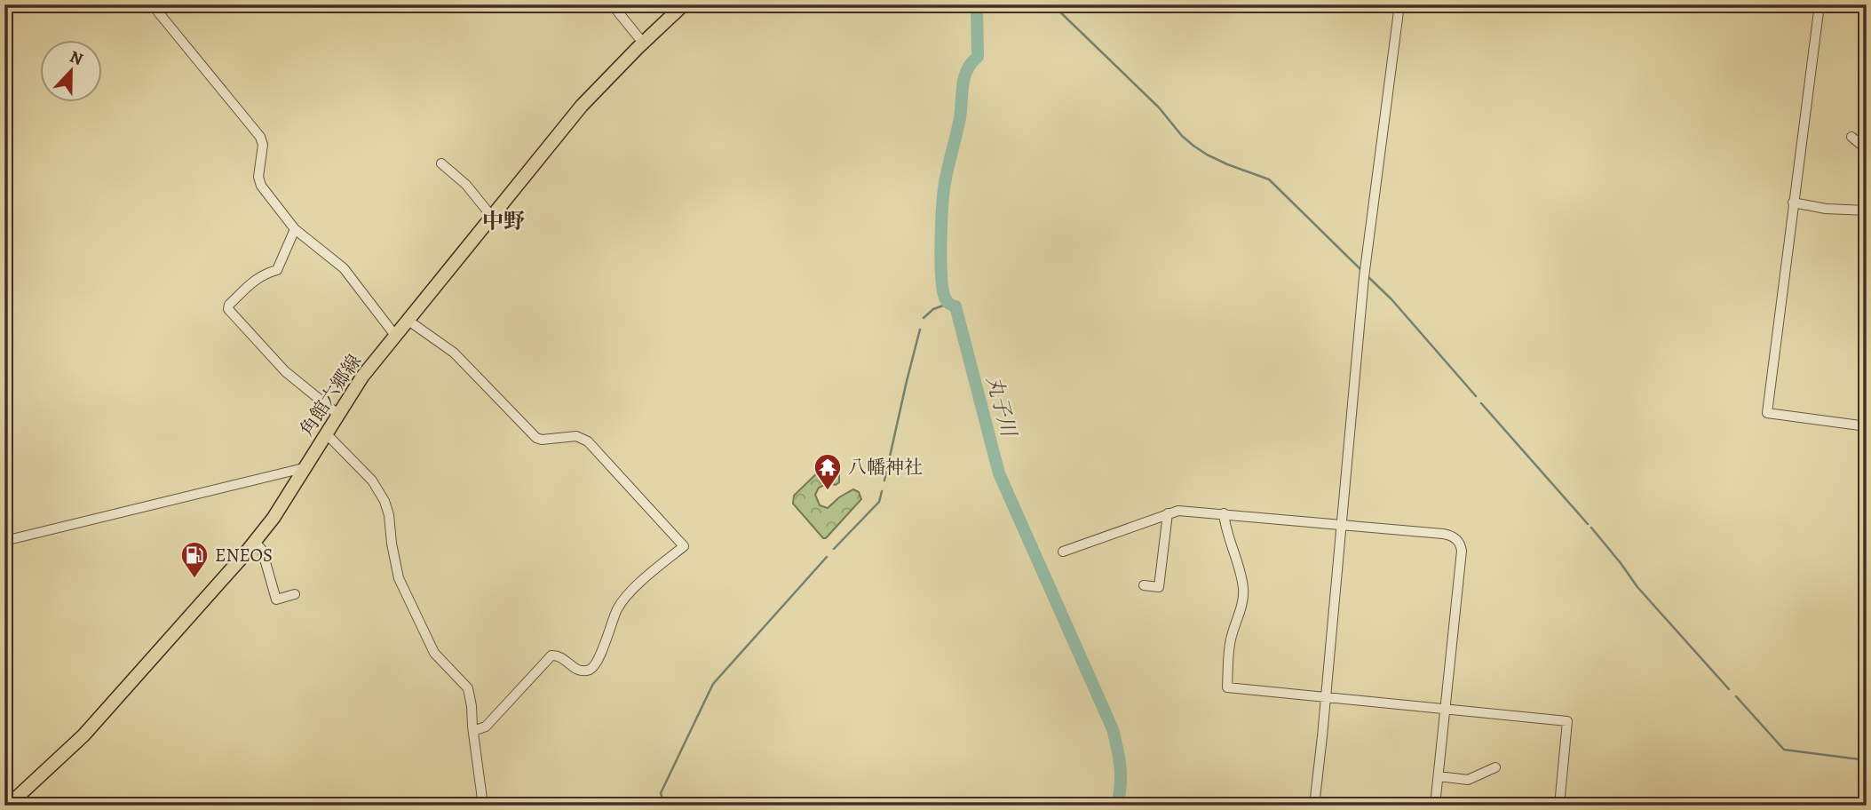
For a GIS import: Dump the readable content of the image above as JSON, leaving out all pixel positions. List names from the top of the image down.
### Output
{
  "streets": {
    "main road": ["角館六郷線"]
  },
  "districts": ["中野"],
  "water": ["丸子川"],
  "places": {
    "temple": ["八幡神社"],
    "fuel station": ["ENEOS"]
  },
  "north": "top"
}
